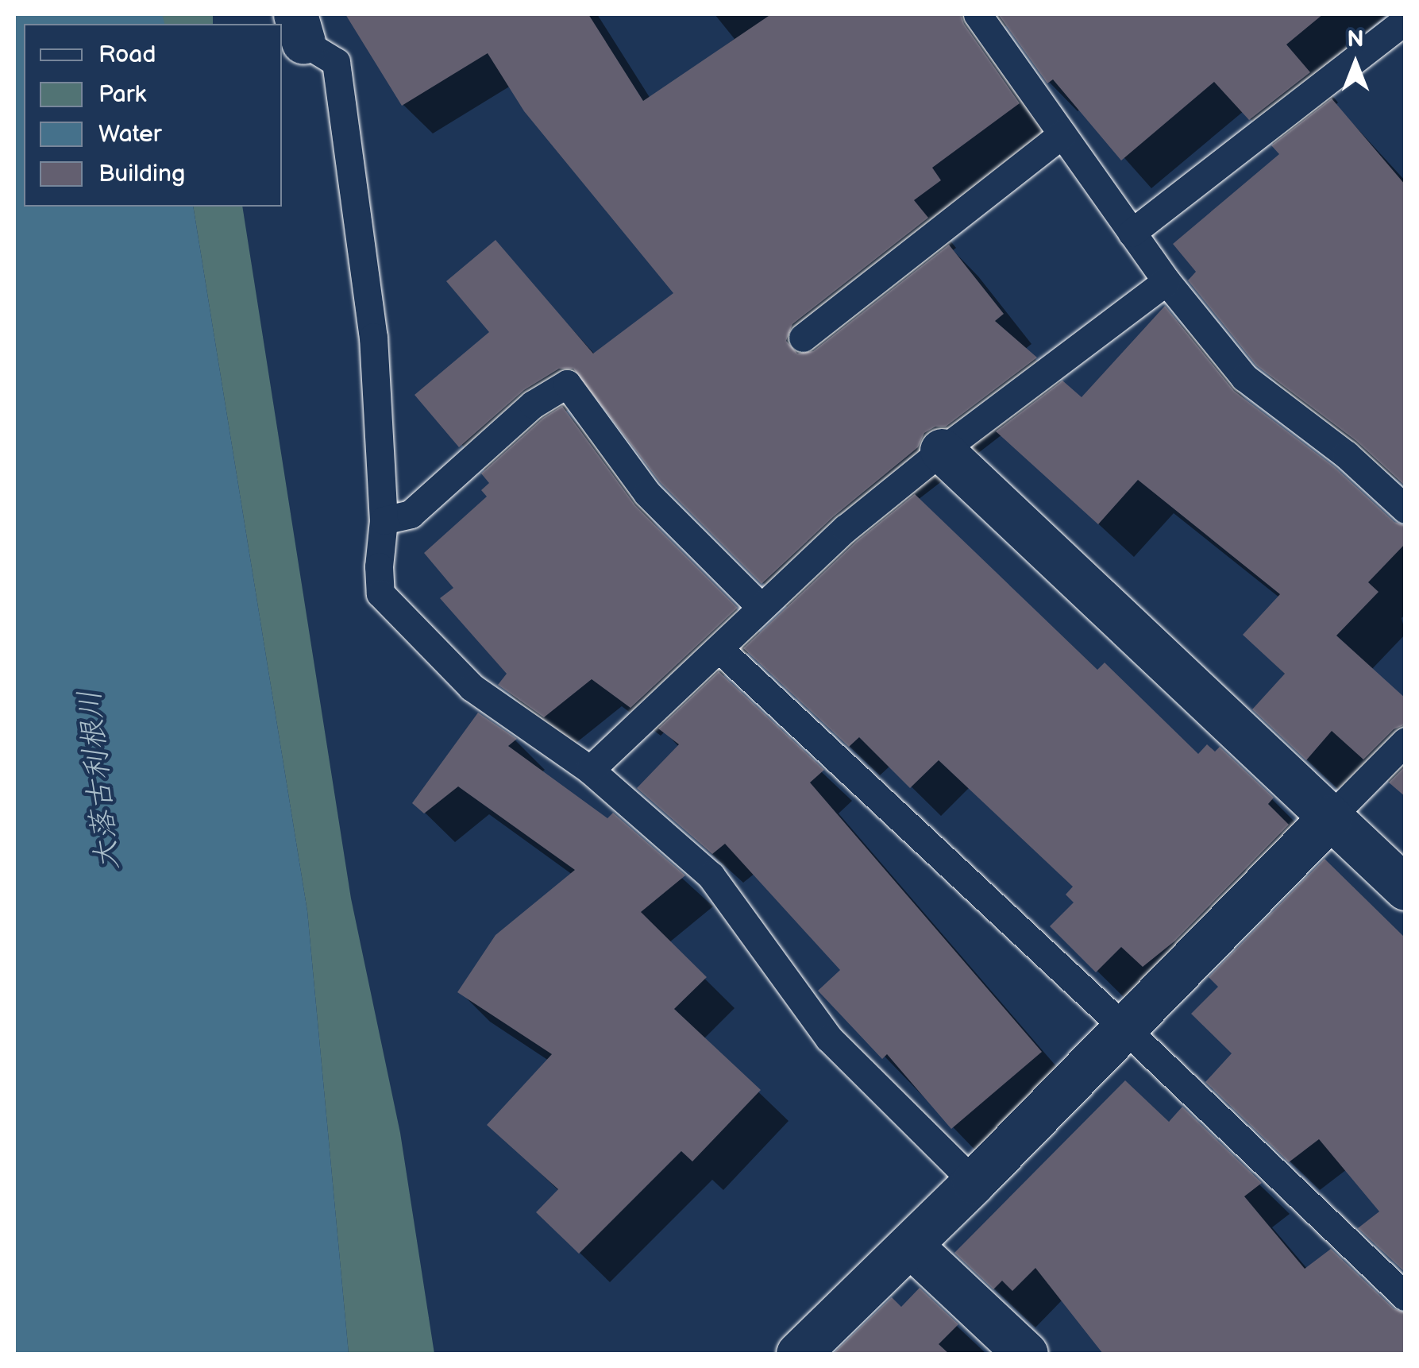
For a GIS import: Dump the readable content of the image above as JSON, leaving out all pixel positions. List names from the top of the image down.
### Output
{
  "water": ["大落古利根川"],
  "legend": [
    "Road",
    "Park",
    "Water",
    "Building"
  ],
  "north": "top"
}
